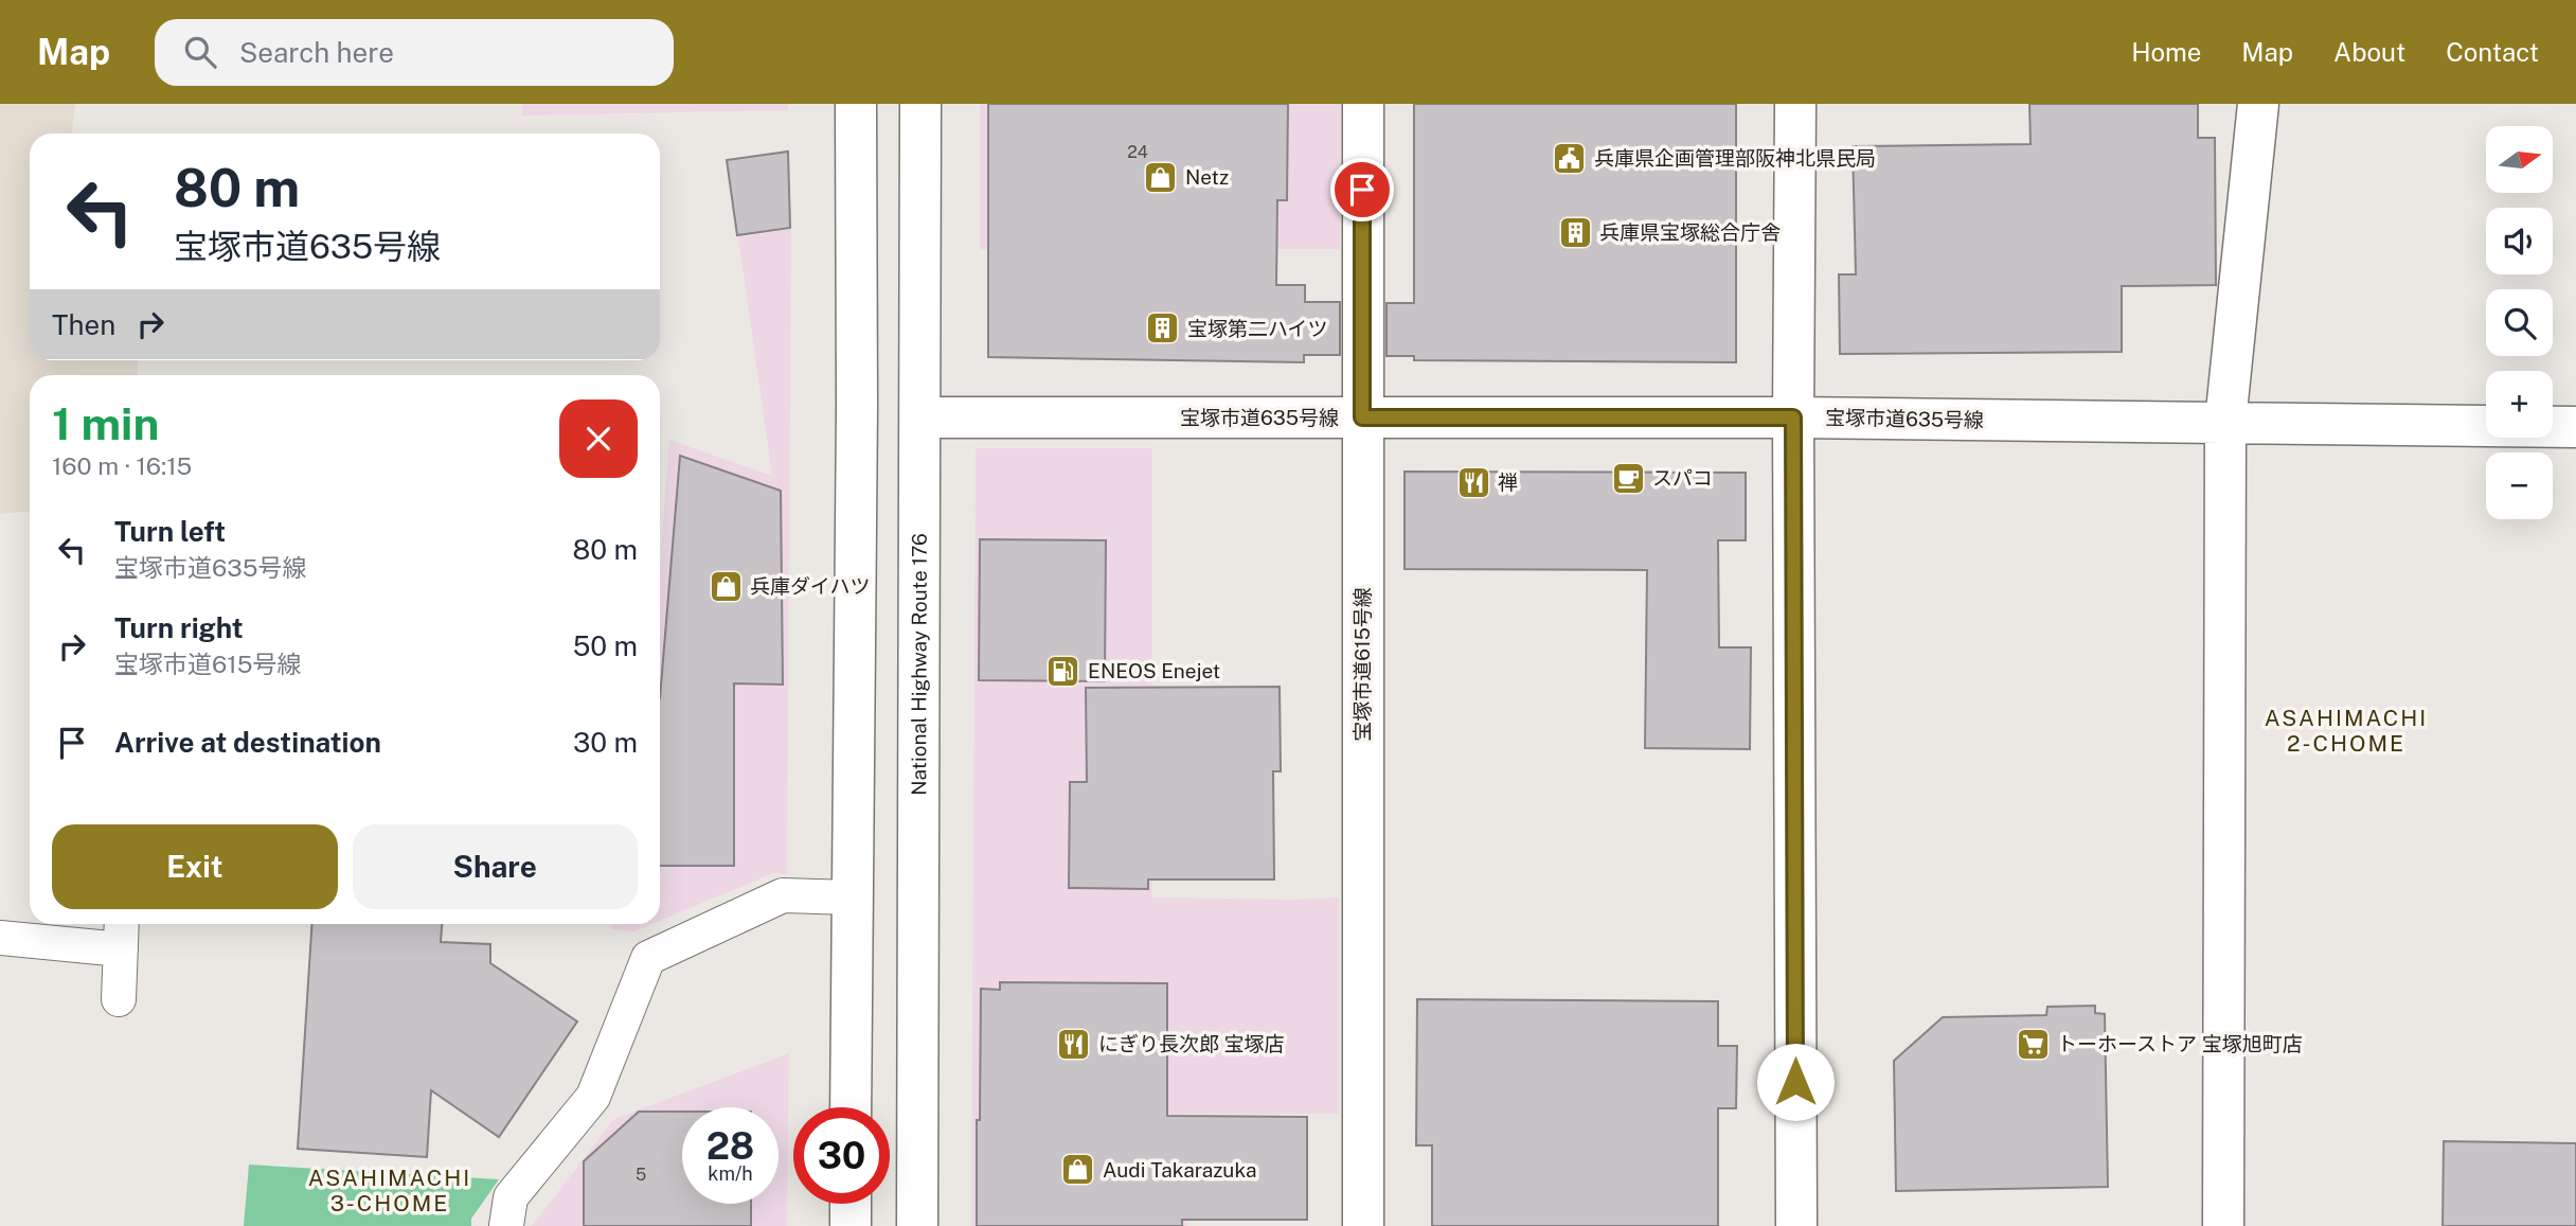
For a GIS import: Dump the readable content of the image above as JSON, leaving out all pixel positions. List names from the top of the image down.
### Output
{
  "streets": {
    "main road": ["宝塚市道635号線", "宝塚市道615号線", "National Highway Route 176"]
  },
  "crossings": [
    ["宝塚市道635号線", "宝塚市道615号線"],
    ["宝塚市道635号線", "National Highway Route 176"]
  ],
  "districts": ["ASAHIMACHI 2-CHOME", "ASAHIMACHI 3-CHOME"],
  "places": {
    "public building": ["兵庫県企画管理部阪神北県民局"],
    "shop": ["Netz", "兵庫ダイハツ", "Audi Takarazuka"],
    "building": ["兵庫県宝塚総合庁舎", "宝塚第二ハイツ"],
    "cafe": ["スパコ"],
    "restaurant": ["禅", "にぎり長次郎 宝塚店"],
    "fuel station": ["ENEOS Enejet"],
    "supermarket": ["トーホーストア 宝塚旭町店"]
  },
  "house_numbers": ["24", "5"],
  "north": "right",
  "page": {
    "header": "Map",
    "search": "Search here",
    "nav": [
      "Home",
      "Map",
      "About",
      "Contact"
    ],
    "map_buttons": ["+", "−"],
    "turn": ["80 m", "宝塚市道635号線"],
    "then": "Then",
    "heading": ["1 min", "160 m · 16:15"],
    "list": [
      {
        "name": "Turn left",
        "note": "宝塚市道635号線",
        "value": "80 m"
      },
      {
        "name": "Turn right",
        "note": "宝塚市道615号線",
        "value": "50 m"
      },
      {
        "name": "Arrive at destination",
        "value": "30 m"
      }
    ],
    "buttons": ["Exit", "Share"],
    "speed": "28 km/h",
    "limit": "30"
  }
}
